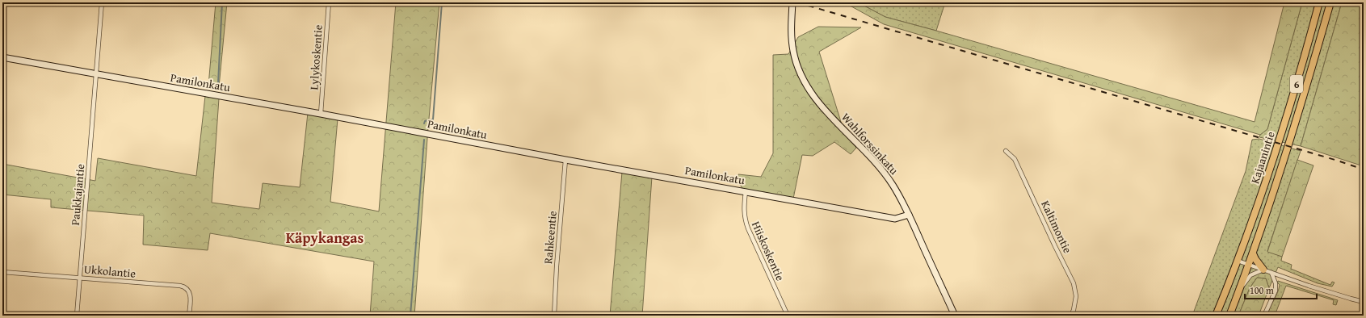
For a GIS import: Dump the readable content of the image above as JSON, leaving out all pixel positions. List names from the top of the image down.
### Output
{
  "streets": {
    "highway": ["6", "Kajaanintie"],
    "street": [
      "Lylykoskentie",
      "Pamilonkatu",
      "Wahlforssinkatu",
      "Paukkajantie",
      "Kaltimontie",
      "Rahkeentie",
      "Hiiskoskentie",
      "Ukkolantie"
    ]
  },
  "crossings": [
    ["Lylykoskentie", "Pamilonkatu"],
    ["Pamilonkatu", "Wahlforssinkatu"],
    ["Pamilonkatu", "Paukkajantie"],
    ["Pamilonkatu", "Rahkeentie"],
    ["Pamilonkatu", "Hiiskoskentie"],
    ["Paukkajantie", "Ukkolantie"]
  ],
  "districts": ["Käpykangas"],
  "scale_bar": "100 m"
}
